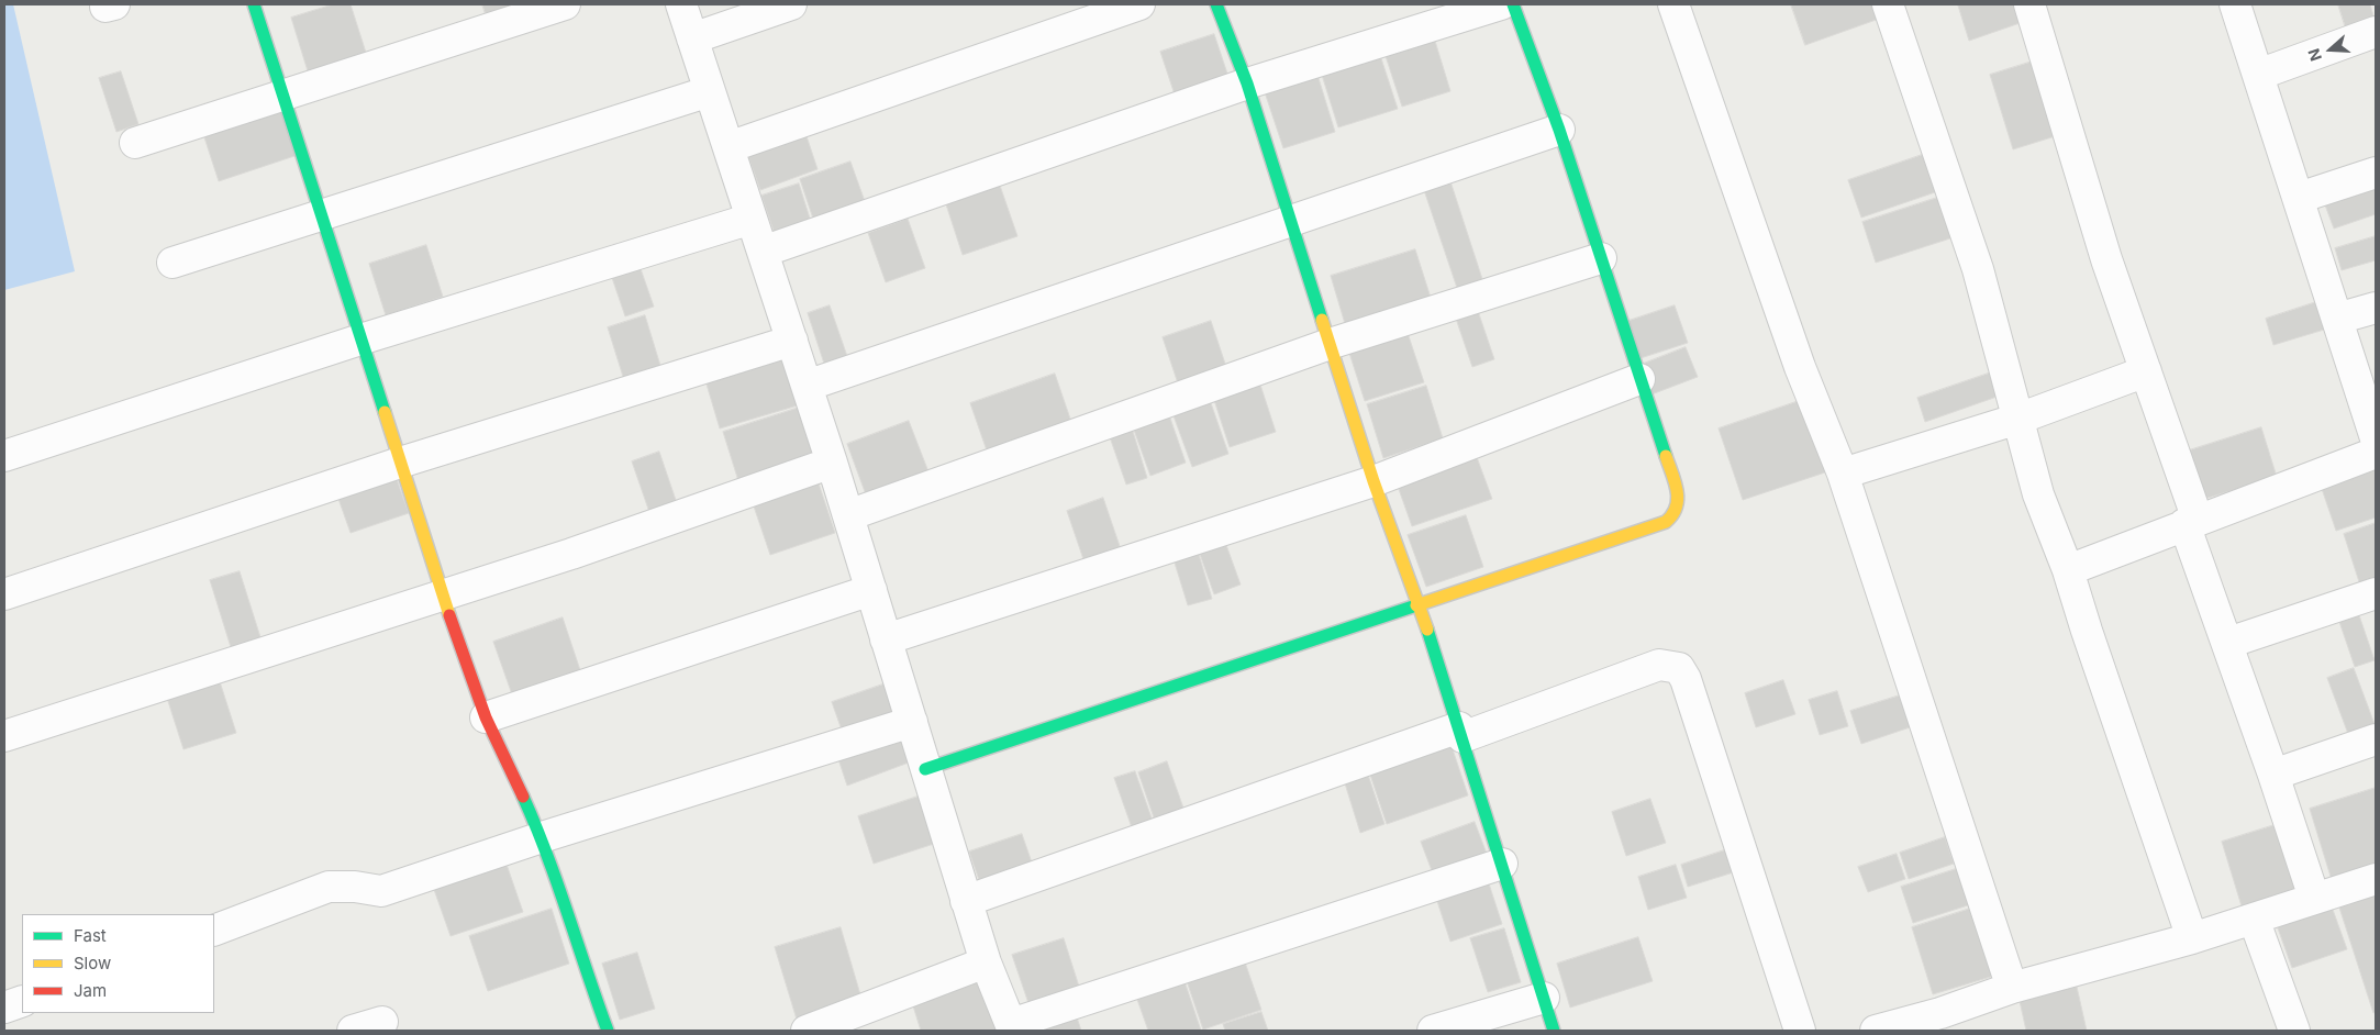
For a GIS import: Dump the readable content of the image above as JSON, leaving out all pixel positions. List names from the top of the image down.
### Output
{
  "legend": ["Fast", "Slow", "Jam"],
  "north": "left"
}
